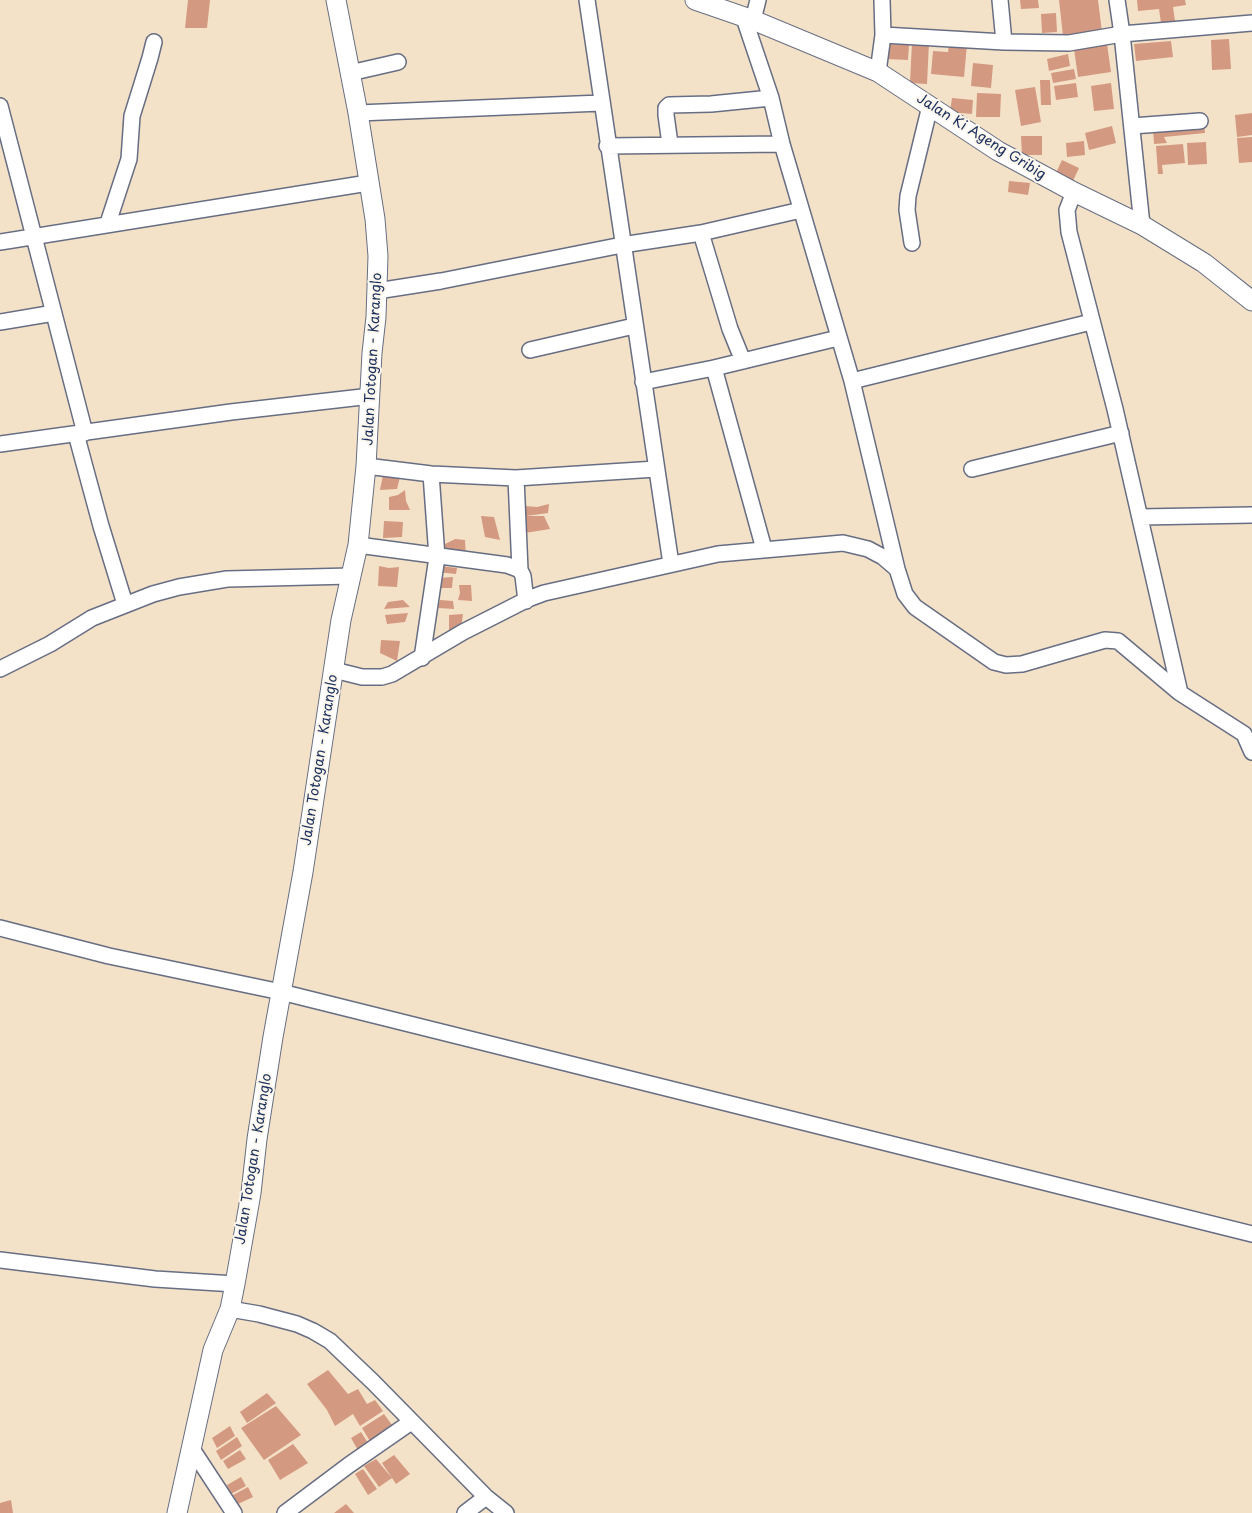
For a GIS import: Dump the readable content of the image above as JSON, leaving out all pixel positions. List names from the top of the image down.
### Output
{
  "streets": {
    "main road": ["Jalan Ki Ageng Gribig", "Jalan Totogan - Karanglo"]
  }
}
